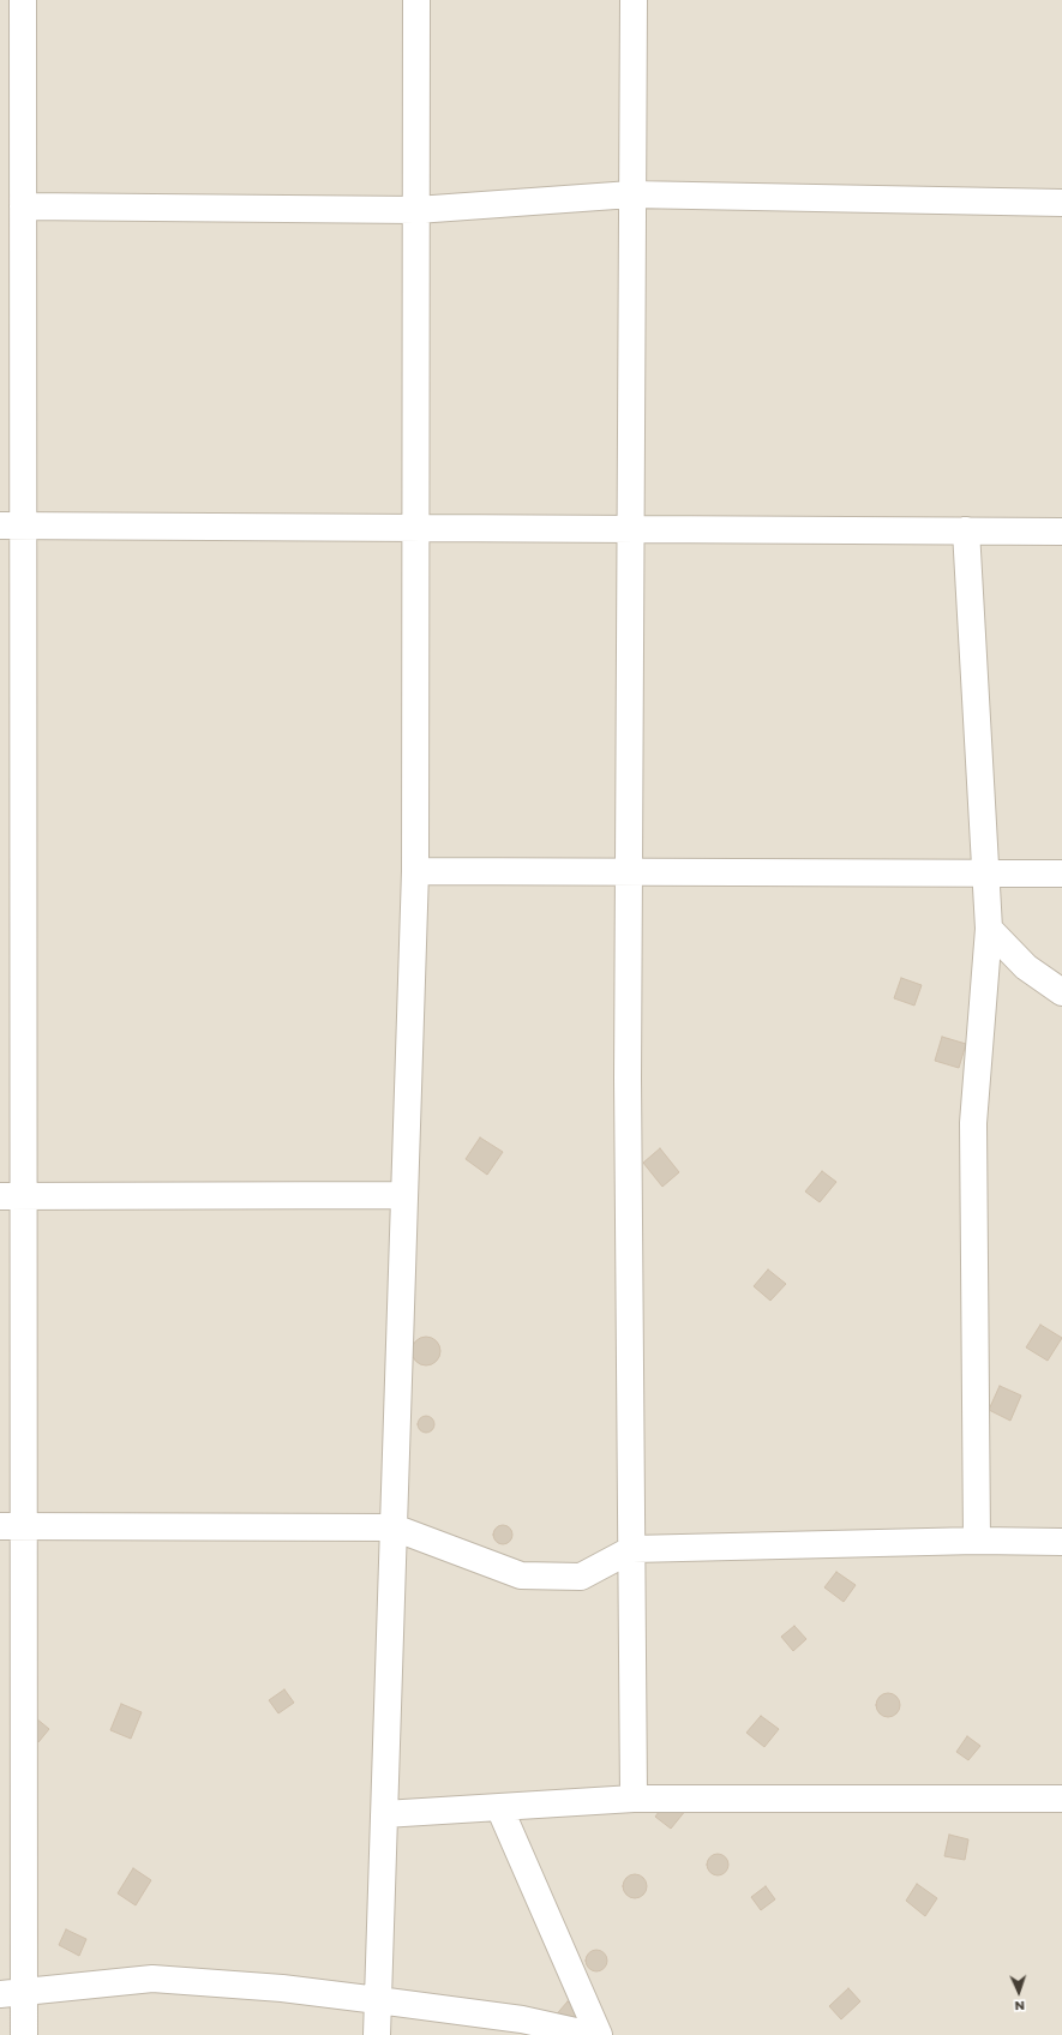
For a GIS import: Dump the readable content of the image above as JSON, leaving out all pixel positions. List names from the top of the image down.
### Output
{
  "north": "bottom"
}
